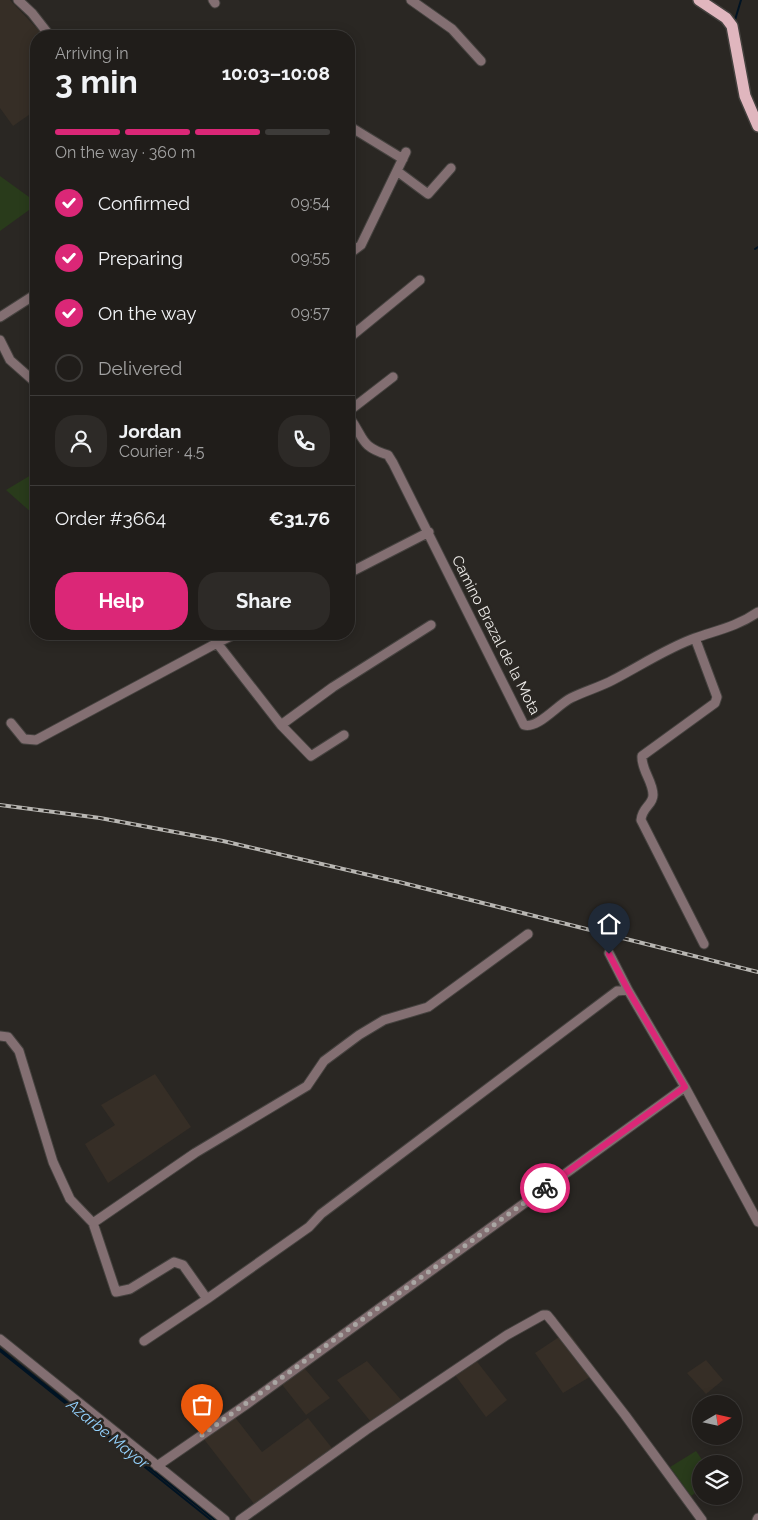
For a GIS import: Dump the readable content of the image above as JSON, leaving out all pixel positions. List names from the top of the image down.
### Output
{
  "streets": {
    "street": ["Camino Brazal de la Mota"]
  },
  "water": ["Azarbe Mayor"],
  "north": "right",
  "page": {
    "heading": ["3 min", "Arriving in", "10:03–10:08"],
    "panel": [
      "Jordan",
      "Courier · 4.5",
      "Order #3664",
      "€31.76"
    ],
    "bar": "On the way · 360 m",
    "list": [
      ["Confirmed", "09:54"],
      ["Preparing", "09:55"],
      ["On the way", "09:57"],
      "Delivered"
    ],
    "buttons": ["Help", "Share"]
  }
}
